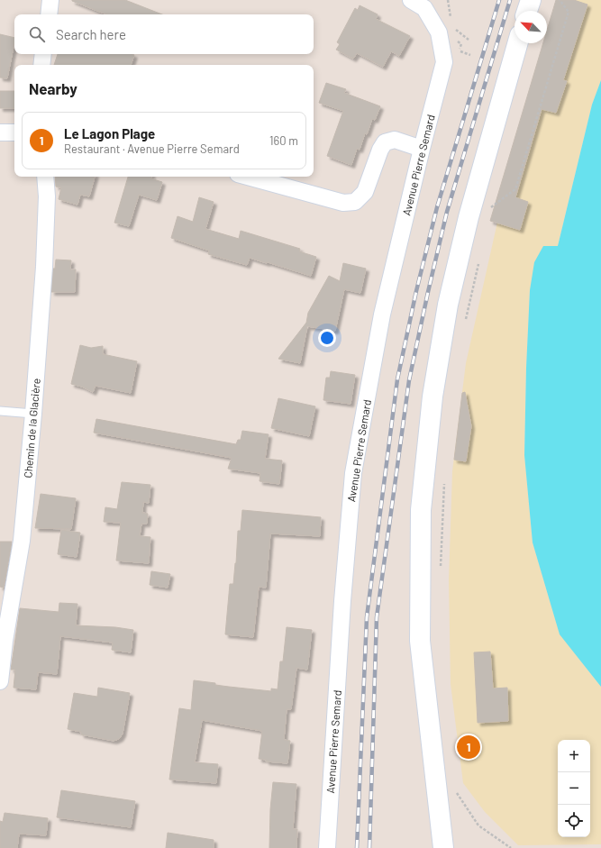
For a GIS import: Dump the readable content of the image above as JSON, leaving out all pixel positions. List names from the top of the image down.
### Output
{
  "streets": {
    "street": ["Avenue Pierre Semard", "Chemin de la Glacière"]
  },
  "north": "top left",
  "page": {
    "search": "Search here",
    "heading": "Nearby",
    "list": [
      {
        "mark": "1",
        "name": "Le Lagon Plage",
        "note": "Restaurant · Avenue Pierre Semard",
        "value": "160 m"
      }
    ],
    "pins": "1",
    "map_buttons": ["+", "−"]
  }
}
